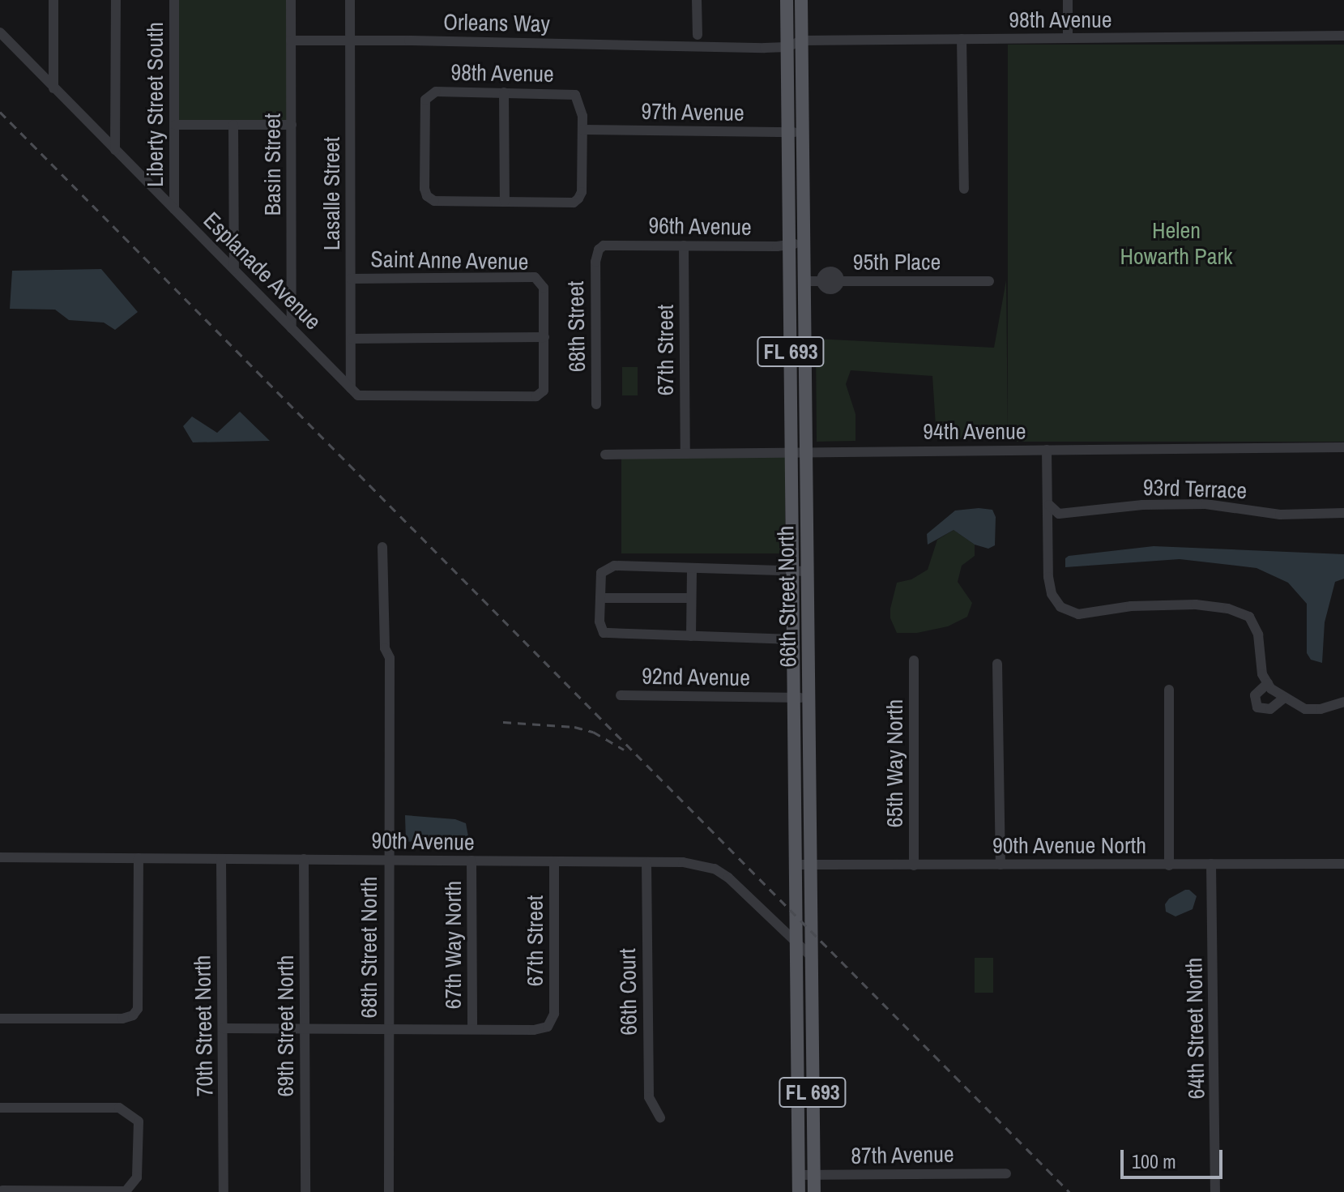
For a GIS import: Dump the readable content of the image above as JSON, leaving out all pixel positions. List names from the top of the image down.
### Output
{
  "streets": {
    "main road": ["FL 693", "66th Street North"],
    "street": [
      "98th Avenue",
      "Orleans Way",
      "Liberty Street South",
      "97th Avenue",
      "Basin Street",
      "Lasalle Street",
      "96th Avenue",
      "Saint Anne Avenue",
      "95th Place",
      "Esplanade Avenue",
      "68th Street",
      "67th Street",
      "94th Avenue",
      "93rd Terrace",
      "92nd Avenue",
      "65th Way North",
      "90th Avenue",
      "90th Avenue North",
      "67th Way North",
      "68th Street North",
      "66th Court",
      "70th Street North",
      "69th Street North",
      "64th Street North",
      "87th Avenue"
    ]
  },
  "crossings": [
    ["98th Avenue", "Orleans Way"],
    ["98th Avenue", "97th Avenue"],
    ["98th Avenue", "66th Street North"],
    ["Orleans Way", "Basin Street"],
    ["Orleans Way", "Lasalle Street"],
    ["Liberty Street South", "Esplanade Avenue"],
    ["97th Avenue", "66th Street North"],
    ["Basin Street", "Esplanade Avenue"],
    ["Lasalle Street", "Saint Anne Avenue"],
    ["Lasalle Street", "Esplanade Avenue"],
    ["96th Avenue", "68th Street"],
    ["96th Avenue", "67th Street"],
    ["96th Avenue", "66th Street North"],
    ["Saint Anne Avenue", "Esplanade Avenue"],
    ["95th Place", "66th Street North"],
    ["67th Street", "94th Avenue"],
    ["67th Street", "90th Avenue"],
    ["67th Street", "67th Way North"],
    ["94th Avenue", "66th Street North"],
    ["66th Street North", "92nd Avenue"],
    ["66th Street North", "90th Avenue"],
    ["66th Street North", "90th Avenue North"],
    ["66th Street North", "87th Avenue"],
    ["65th Way North", "90th Avenue North"],
    ["90th Avenue", "67th Way North"],
    ["90th Avenue", "68th Street North"],
    ["90th Avenue", "66th Court"],
    ["90th Avenue", "70th Street North"],
    ["90th Avenue", "69th Street North"],
    ["90th Avenue North", "64th Street North"]
  ],
  "parks": ["Helen Howarth Park"],
  "scale_bar": "100 m"
}
